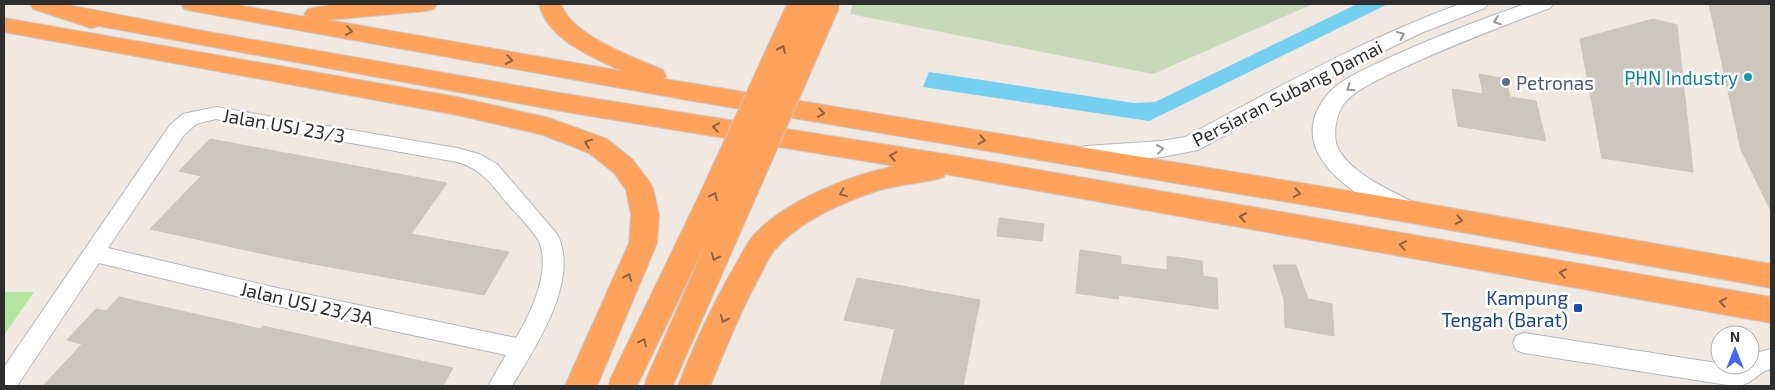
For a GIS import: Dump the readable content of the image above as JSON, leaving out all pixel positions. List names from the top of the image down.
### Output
{
  "streets": {
    "street": ["Persiaran Subang Damai", "Jalan USJ 23/3", "Jalan USJ 23/3A"]
  },
  "crossings": [
    ["Jalan USJ 23/3", "Jalan USJ 23/3A"]
  ],
  "places": {
    "other": ["PHN Industry", "Petronas"],
    "transit": ["Kampung Tengah (Barat)"]
  },
  "north": "top"
}
